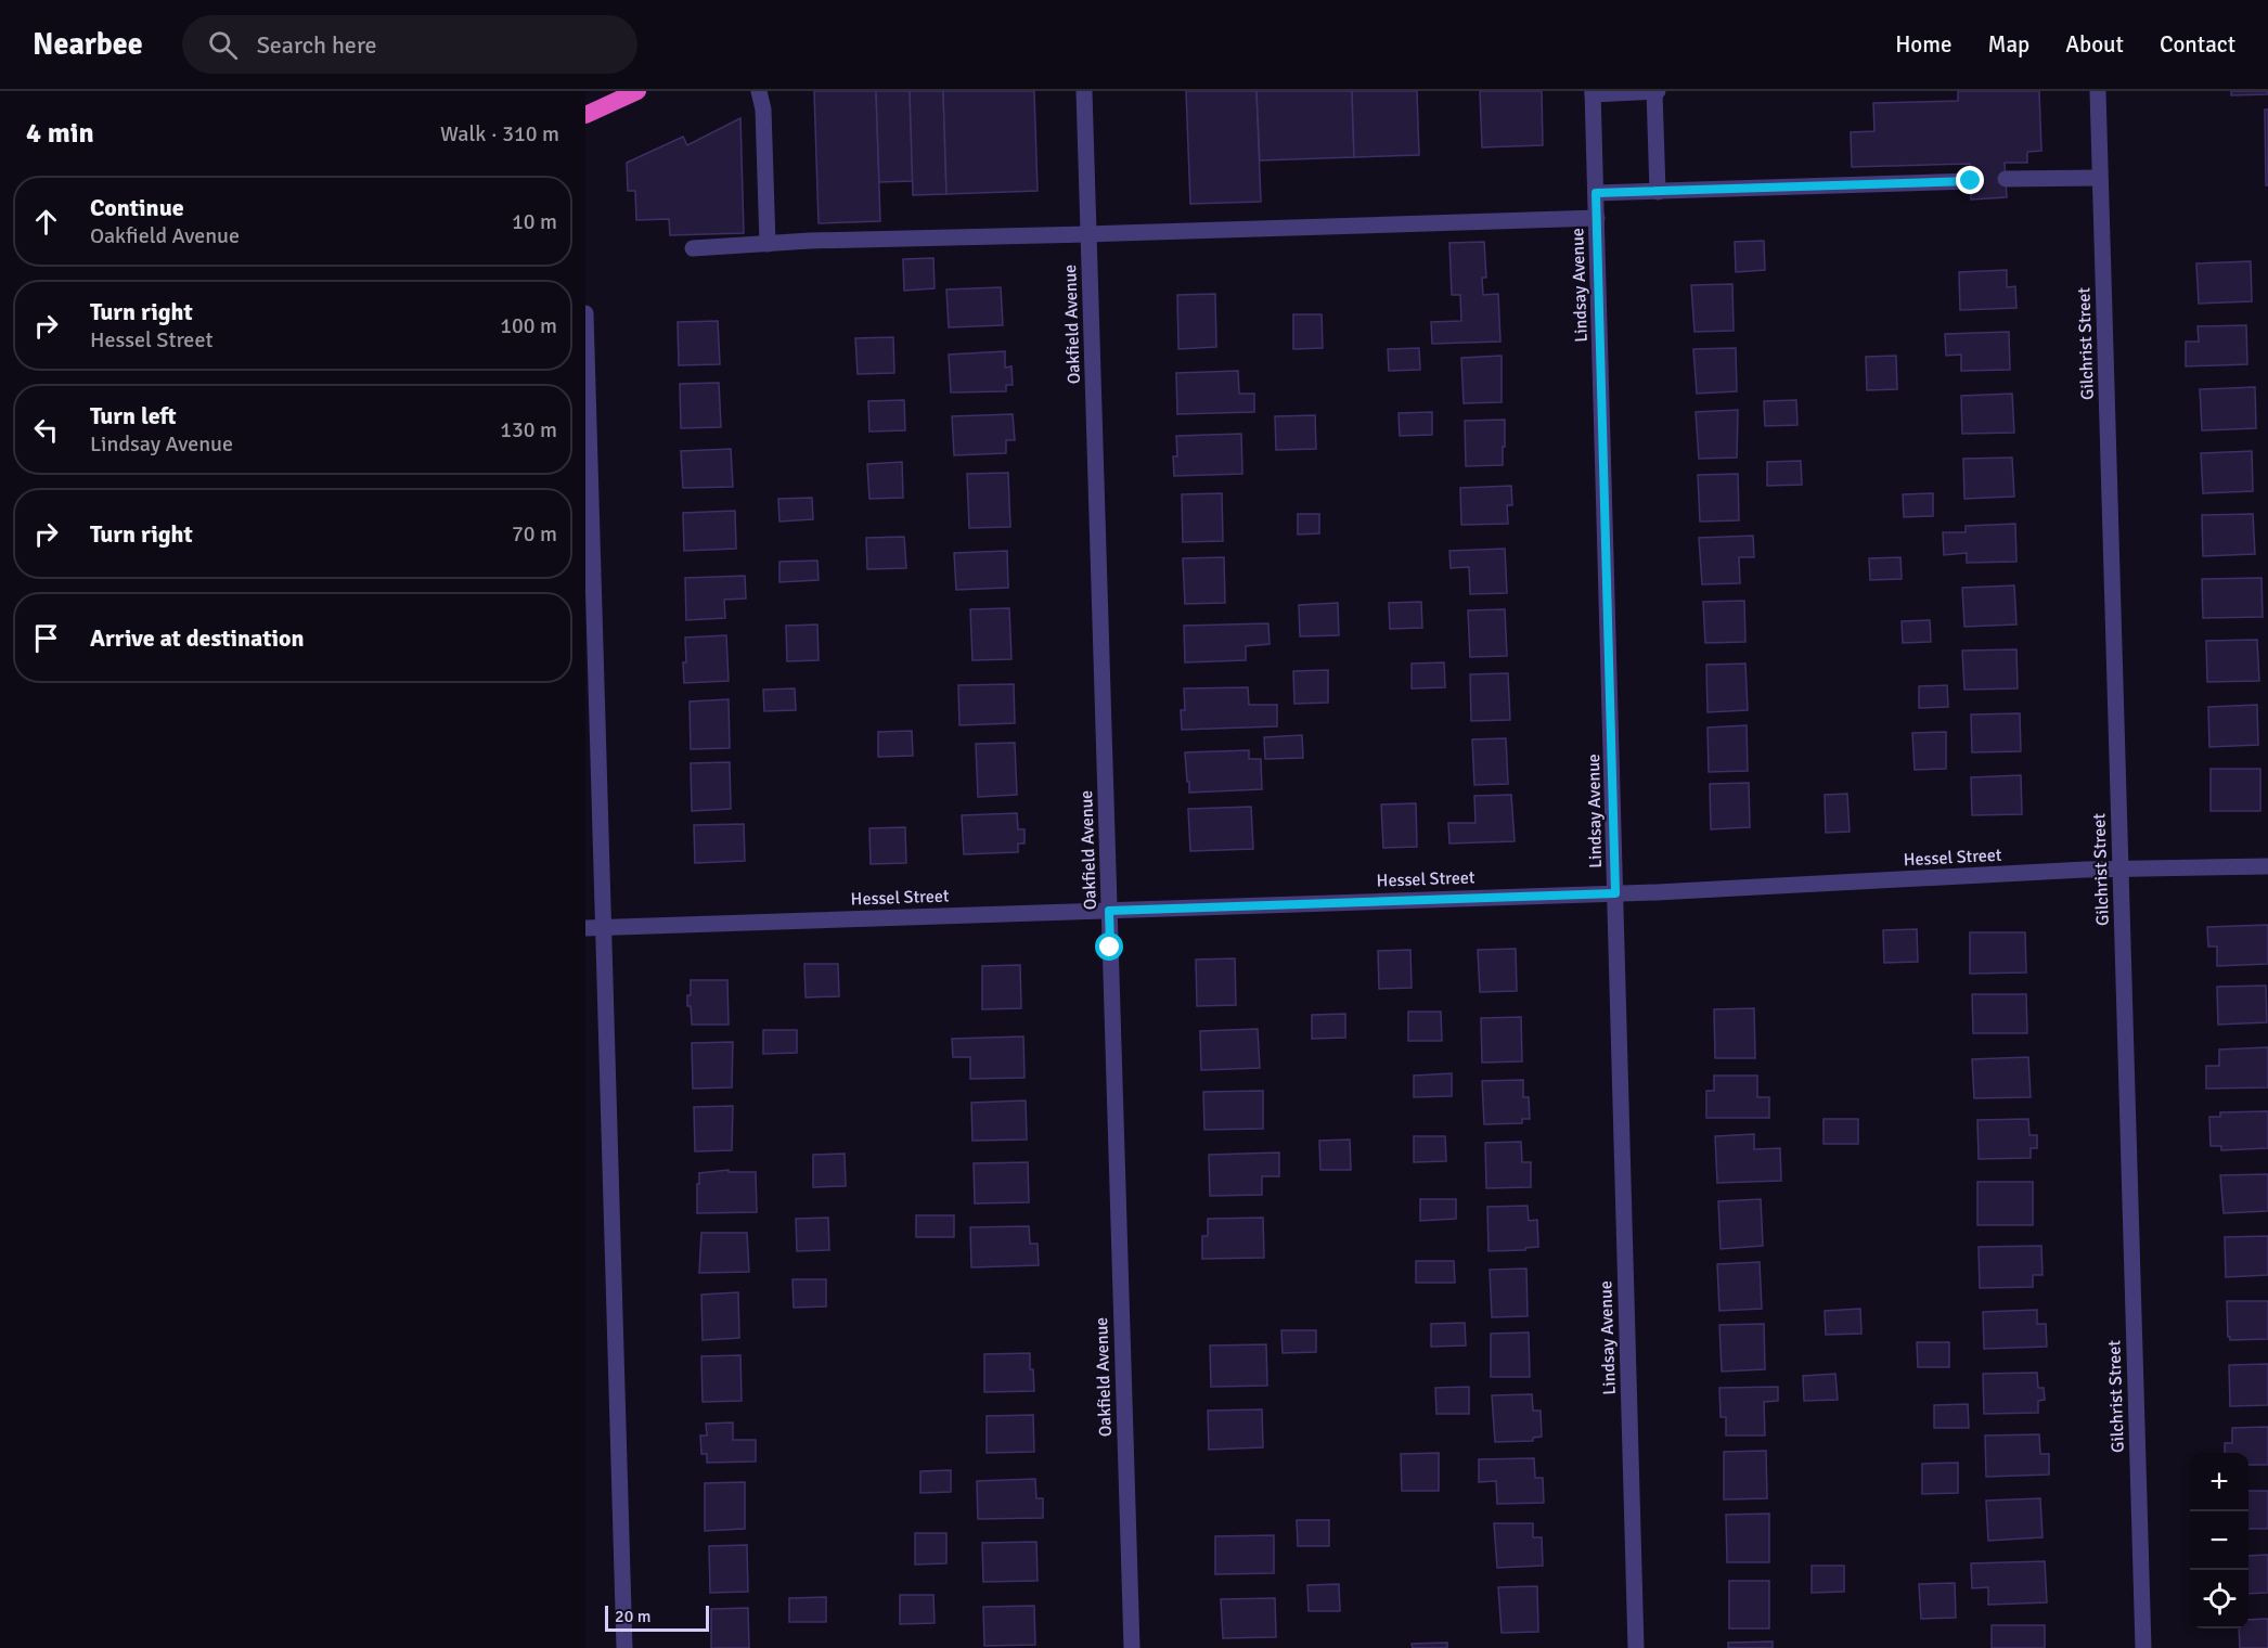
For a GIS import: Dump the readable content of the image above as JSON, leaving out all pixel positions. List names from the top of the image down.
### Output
{
  "streets": {
    "street": [
      "Lindsay Avenue",
      "Oakfield Avenue",
      "Gilchrist Street",
      "Hessel Street"
    ]
  },
  "crossings": [
    ["Lindsay Avenue", "Hessel Street"],
    ["Oakfield Avenue", "Hessel Street"],
    ["Gilchrist Street", "Hessel Street"]
  ],
  "scale_bar": "20 m",
  "page": {
    "header": "Nearbee",
    "search": "Search here",
    "nav": [
      "Home",
      "Map",
      "About",
      "Contact"
    ],
    "heading": ["4 min", "Walk · 310 m"],
    "list": [
      ["Continue", "Oakfield Avenue", "10 m"],
      ["Turn right", "Hessel Street", "100 m"],
      ["Turn left", "Lindsay Avenue", "130 m"],
      ["Turn right", "70 m"],
      "Arrive at destination"
    ],
    "map_buttons": ["+", "−"],
    "scale": "20 m"
  }
}
